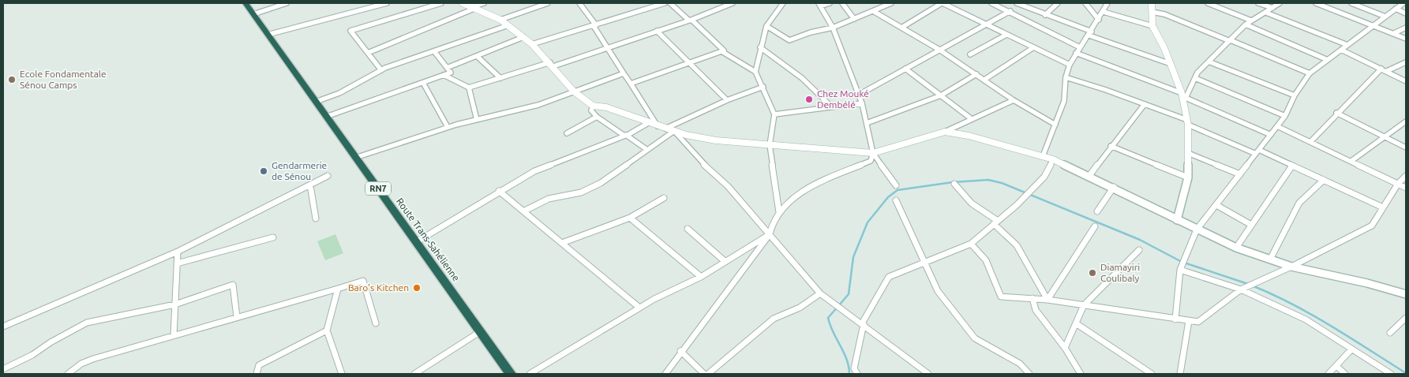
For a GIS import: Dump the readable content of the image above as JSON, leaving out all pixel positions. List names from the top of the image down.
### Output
{
  "streets": {
    "highway": ["RN7", "Route Trans-Sahélienne"]
  },
  "places": [
    "Ecole Fondamentale Sénou Camps",
    "Chez Mouké Dembélé",
    "Gendarmerie de Sénou",
    "Diamayiri Coulibaly",
    "Baro's Kitchen"
  ]
}
